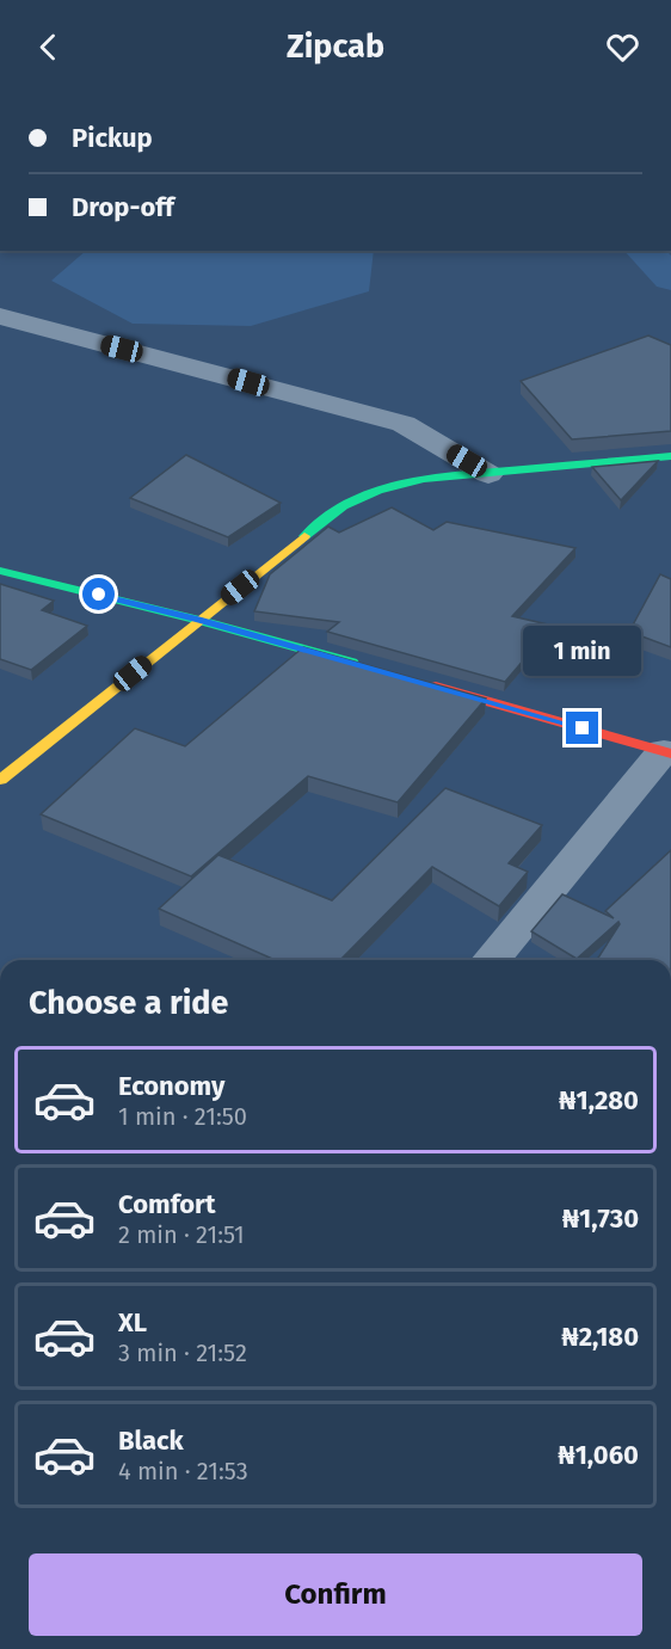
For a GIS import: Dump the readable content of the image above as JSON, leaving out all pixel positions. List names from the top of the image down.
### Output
{
  "page": {
    "header": "Zipcab",
    "banner": ["Pickup", "Drop-off"],
    "bubble": "1 min",
    "heading": "Choose a ride",
    "list": [
      {
        "name": "Economy",
        "note": "1 min · 21:50",
        "value": "₦1,280"
      },
      {
        "name": "Comfort",
        "note": "2 min · 21:51",
        "value": "₦1,730"
      },
      {
        "name": "XL",
        "note": "3 min · 21:52",
        "value": "₦2,180"
      },
      {
        "name": "Black",
        "note": "4 min · 21:53",
        "value": "₦1,060"
      }
    ],
    "buttons": "Confirm"
  }
}
